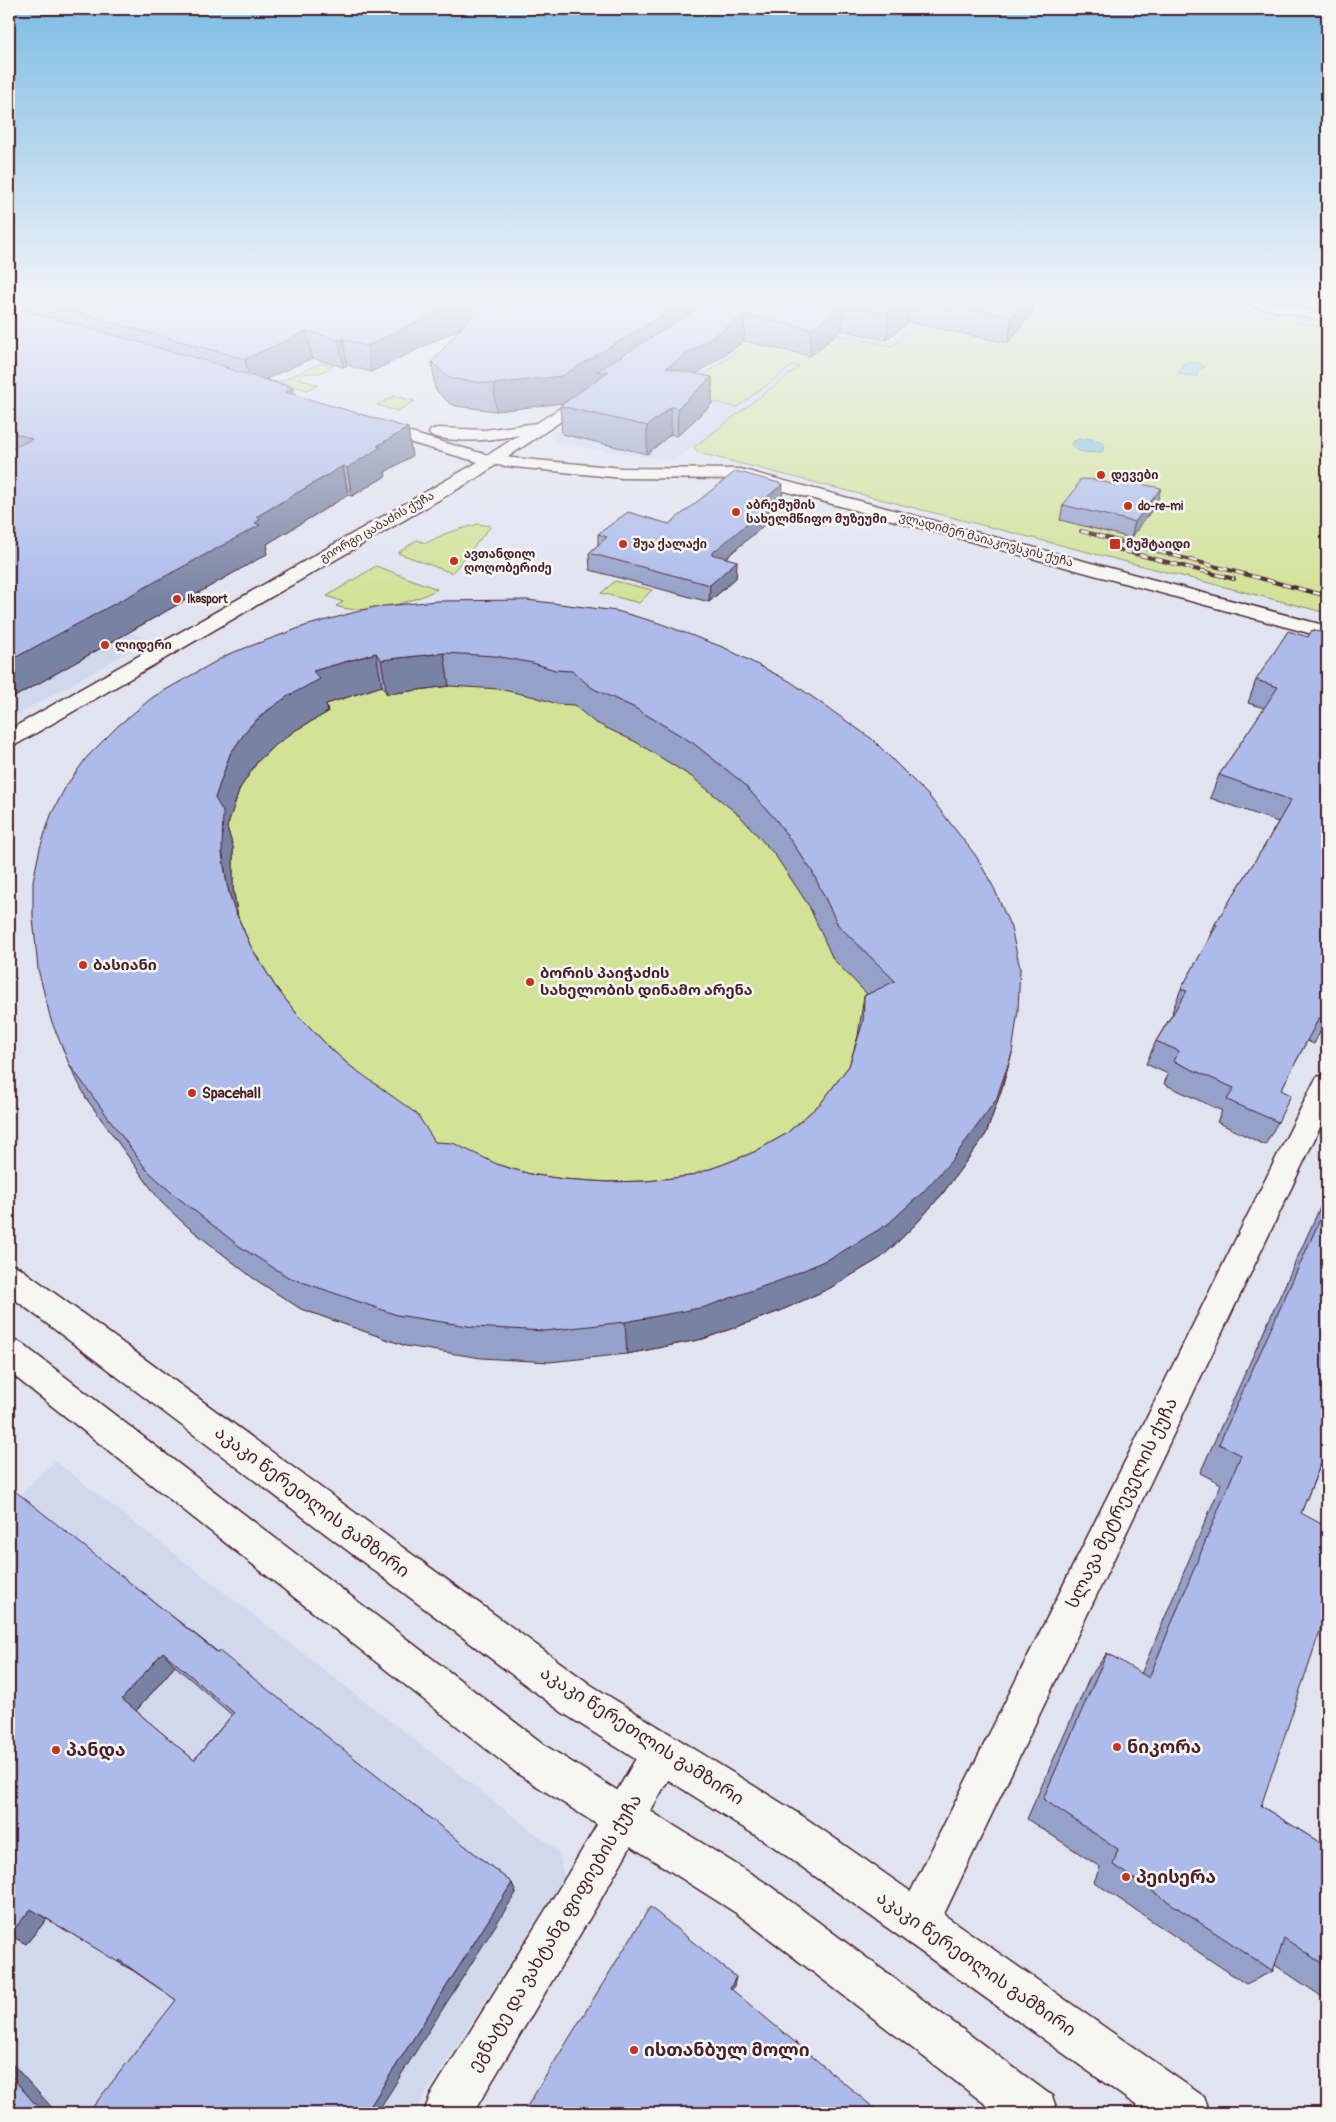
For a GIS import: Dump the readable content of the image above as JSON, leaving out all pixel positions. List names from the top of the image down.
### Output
{
  "streets": {
    "main road": [
      "გიორგი ცაბაძის ქუჩა",
      "ვლადიმერ მაიაკოვსკის ქუჩა",
      "აკაკი წერეთლის გამზირი",
      "სლავა მეტრეველის ქუჩა",
      "ეგნატე და ვახტანგ ფიფიების ქუჩა"
    ]
  },
  "crossings": [
    ["გიორგი ცაბაძის ქუჩა", "ვლადიმერ მაიაკოვსკის ქუჩა"],
    ["აკაკი წერეთლის გამზირი", "სლავა მეტრეველის ქუჩა"],
    ["აკაკი წერეთლის გამზირი", "ეგნატე და ვახტანგ ფიფიების ქუჩა"]
  ],
  "places": {
    "other": [
      "დევები",
      "do-re-mi",
      "აბრეშუმის სახელმწიფო მუზეუმი",
      "შუა ქალაქი",
      "ავთანდილ ღოღობერიძე",
      "Ikasport",
      "ლიდერი",
      "ბასიანი",
      "ბორის პაიჭაძის სახელობის დინამო არენა",
      "Spacehall",
      "ნიკორა",
      "პანდა",
      "პეისერა",
      "ისთანბულ მოლი"
    ],
    "transit": ["მუშტაიდი"]
  }
}
